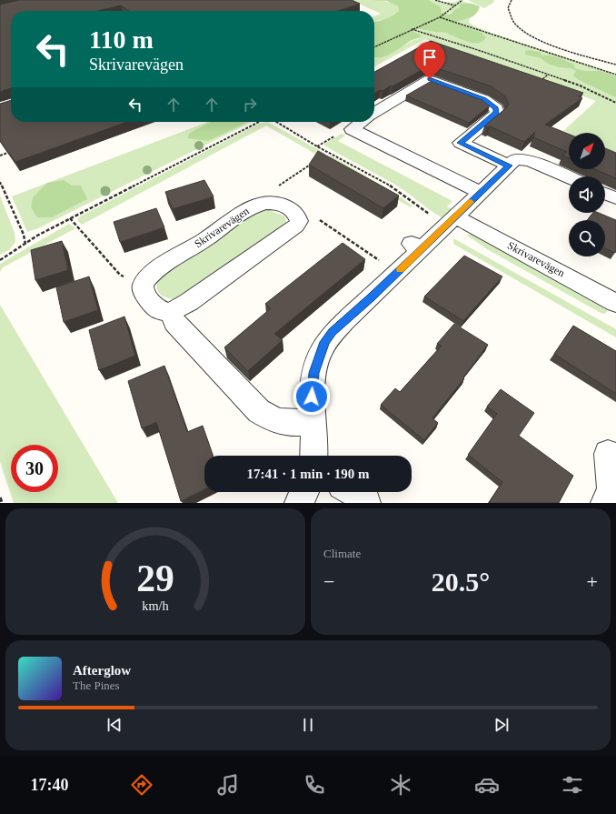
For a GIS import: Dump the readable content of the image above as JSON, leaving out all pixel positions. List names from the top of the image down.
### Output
{
  "streets": {
    "street": ["Skrivarevägen"]
  },
  "north": "top right",
  "page": {
    "turn": ["110 m", "Skrivarevägen"],
    "limit": "30",
    "trip": "17:41 · 1 min · 190 m",
    "tile": "Climate",
    "heat": ["−", "20.5°", "+"],
    "song": ["Afterglow", "The Pines"],
    "tabs": "17:40",
    "gauge": ["29", "km/h"]
  }
}
